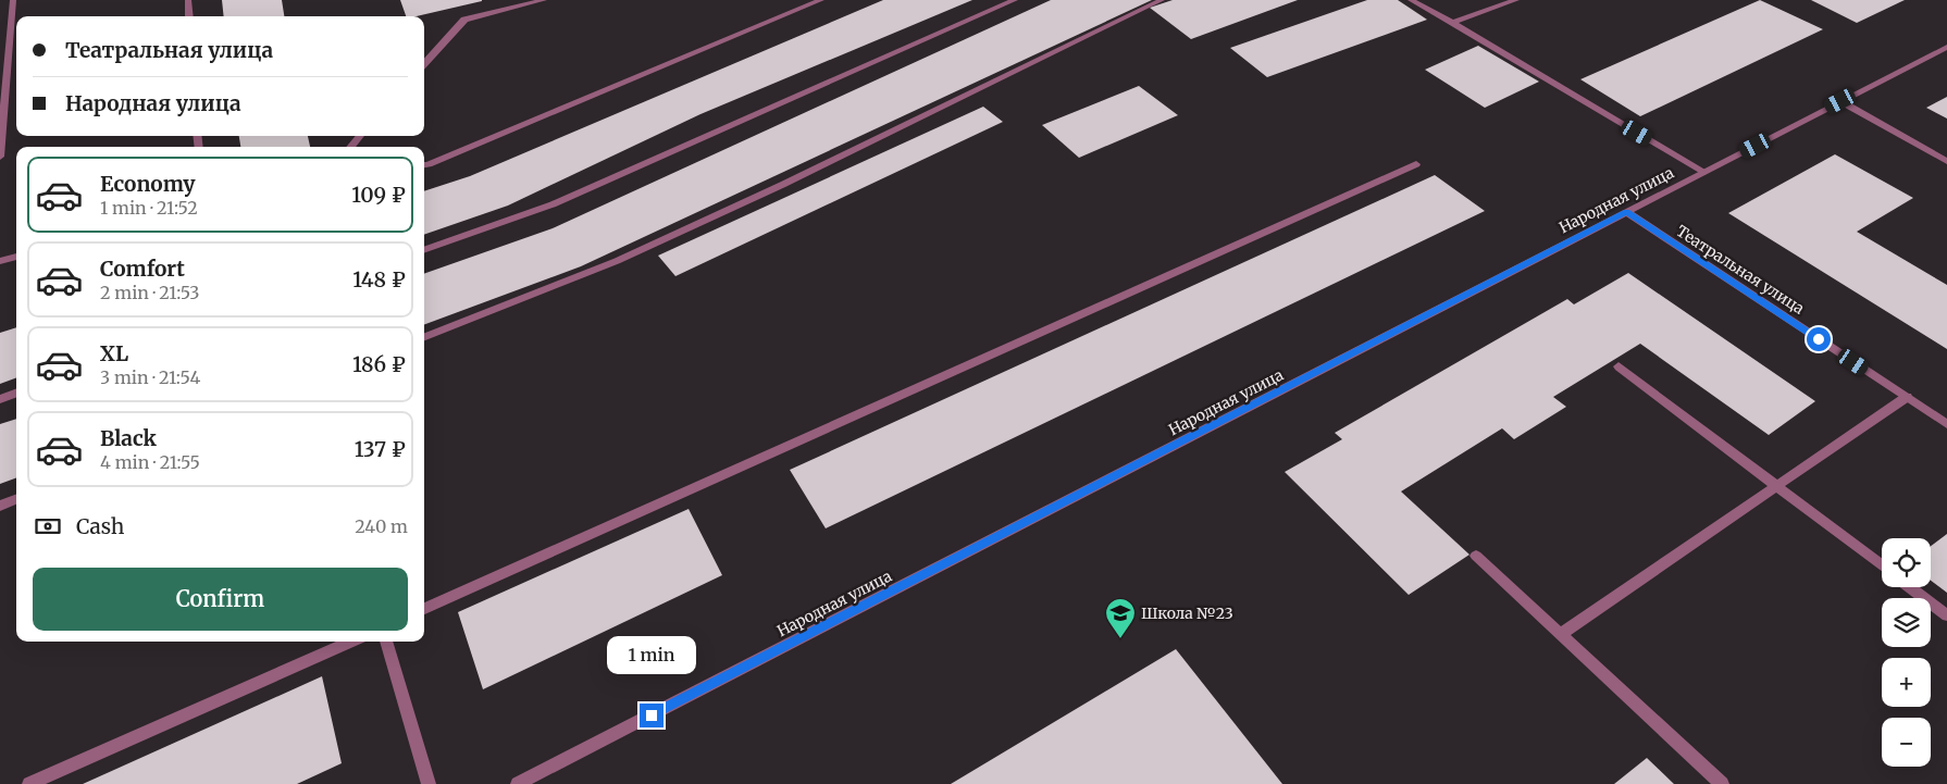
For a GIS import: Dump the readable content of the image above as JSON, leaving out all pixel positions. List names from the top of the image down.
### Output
{
  "streets": {
    "street": ["Народная улица", "Театральная улица"]
  },
  "crossings": [
    ["Народная улица", "Театральная улица"]
  ],
  "places": {
    "school or university": ["Школа №23"]
  },
  "page": {
    "banner": ["Театральная улица", "Народная улица"],
    "list": [
      {
        "name": "Economy",
        "note": "1 min · 21:52",
        "value": "109 ₽"
      },
      {
        "name": "Comfort",
        "note": "2 min · 21:53",
        "value": "148 ₽"
      },
      {
        "name": "XL",
        "note": "3 min · 21:54",
        "value": "186 ₽"
      },
      {
        "name": "Black",
        "note": "4 min · 21:55",
        "value": "137 ₽"
      }
    ],
    "pay": ["Cash", "240 m"],
    "map_buttons": ["+", "−"],
    "buttons": "Confirm",
    "bubble": "1 min"
  }
}
